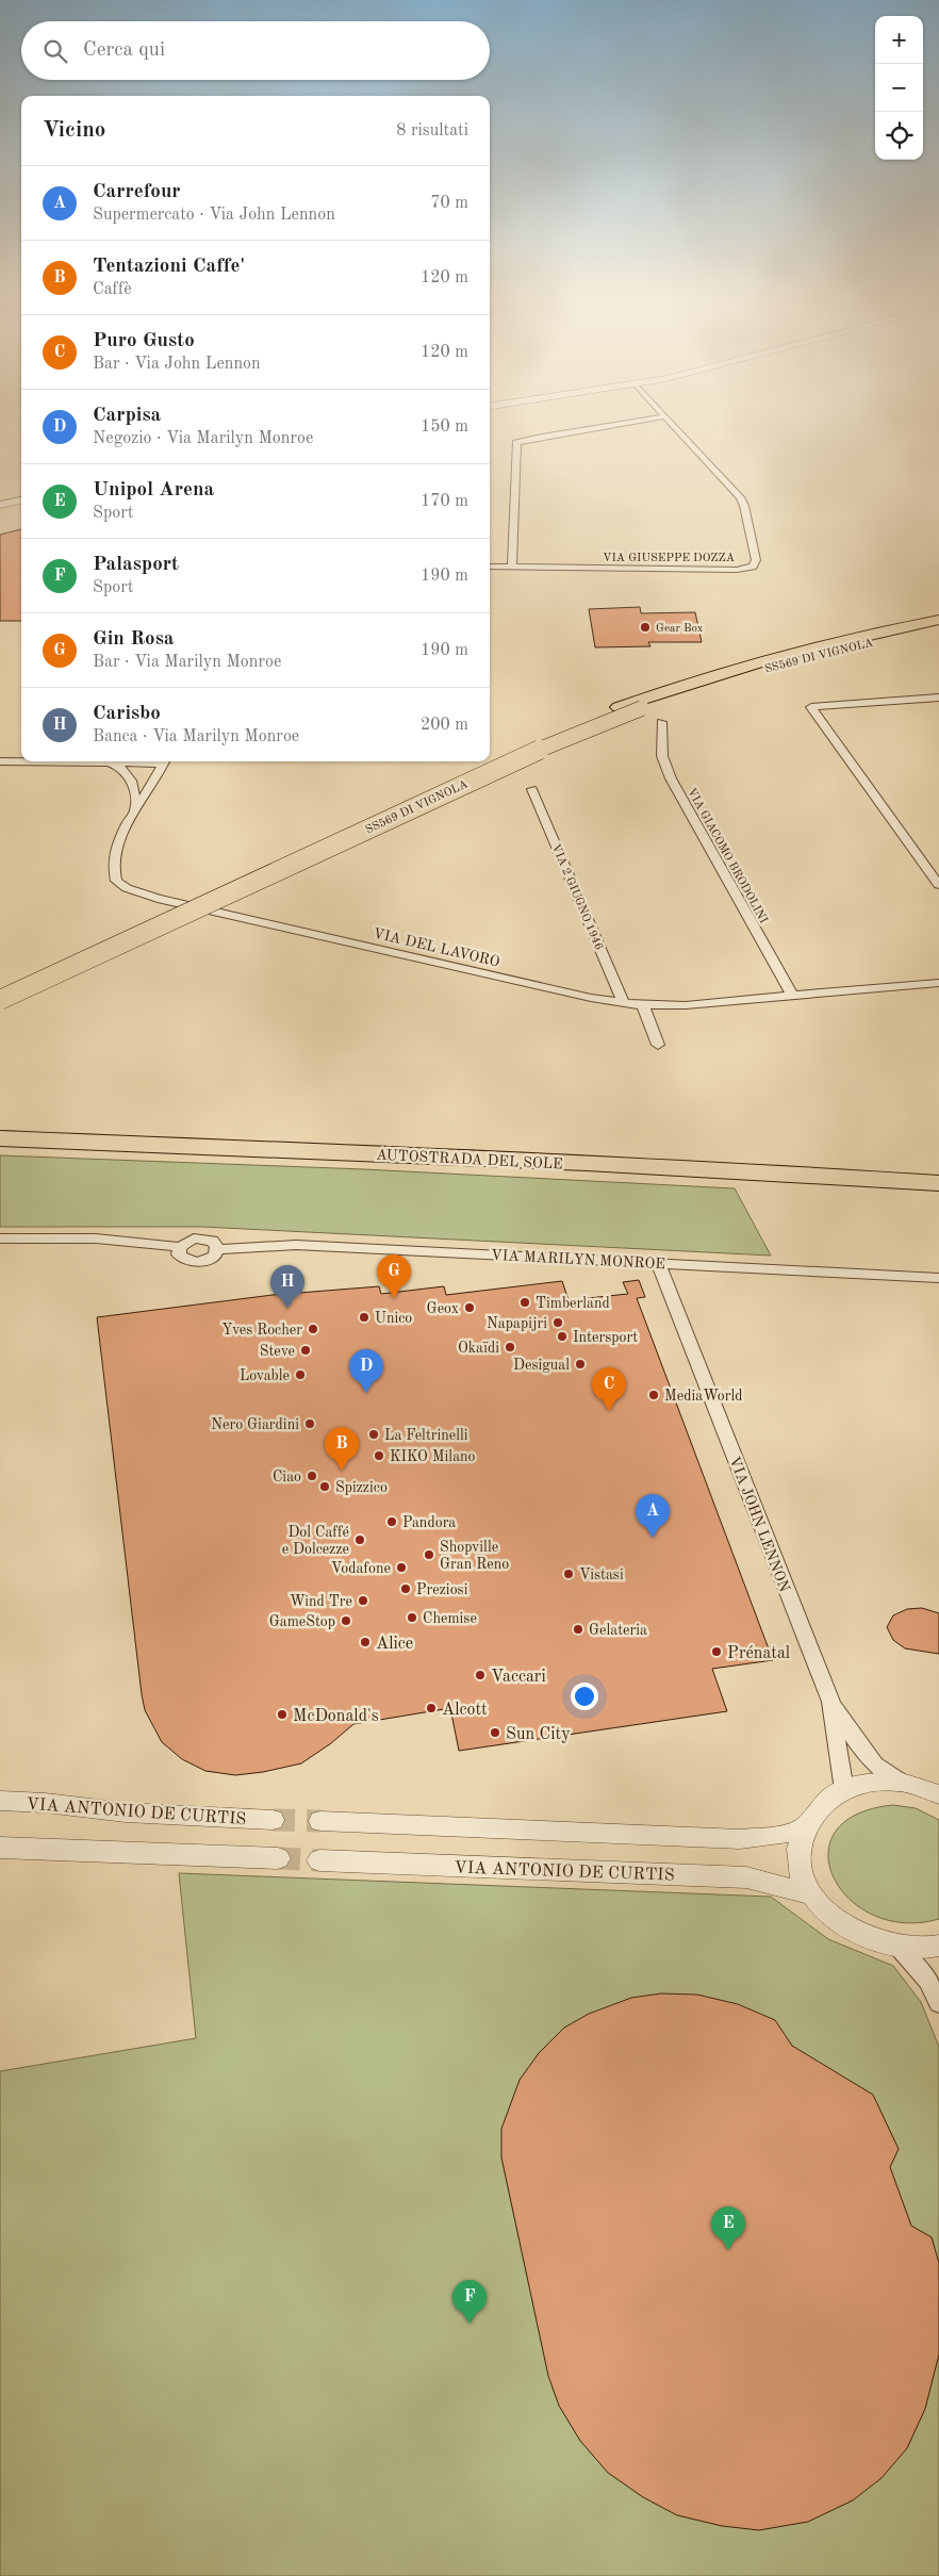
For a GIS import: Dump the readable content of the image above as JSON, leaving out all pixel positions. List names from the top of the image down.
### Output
{
  "streets": {
    "highway": ["SS569 DI VIGNOLA", "AUTOSTRADA DEL SOLE"],
    "street": [
      "VIA GIUSEPPE DOZZA",
      "VIA GIACOMO BRODOLINI",
      "VIA 2 GIUGNO 1946",
      "VIA DEL LAVORO",
      "VIA MARILYN MONROE",
      "VIA JOHN LENNON",
      "VIA ANTONIO DE CURTIS"
    ]
  },
  "crossings": [
    ["VIA GIACOMO BRODOLINI", "VIA DEL LAVORO"],
    ["VIA 2 GIUGNO 1946", "VIA DEL LAVORO"],
    ["VIA MARILYN MONROE", "VIA JOHN LENNON"]
  ],
  "places": [
    "Gear Box",
    "Timberland",
    "Geox",
    "Unico",
    "Napapijri",
    "Yves Rocher",
    "Intersport",
    "Okaïdi",
    "Steve",
    "Desigual",
    "Lovable",
    "MediaWorld",
    "Nero Giardini",
    "La Feltrinelli",
    "KIKO Milano",
    "Ciao",
    "Spizzico",
    "Pandora",
    "Dol Caffé e Dolcezze",
    "Shopville Gran Reno",
    "Vodafone",
    "Vistasi",
    "Preziosi",
    "Wind Tre",
    "Chemise",
    "GameStop",
    "Gelateria",
    "Alice",
    "Prénatal",
    "Vaccari",
    "Alcott",
    "McDonald's",
    "Sun City"
  ],
  "page": {
    "map_buttons": ["+", "−"],
    "search": "Cerca qui",
    "heading": ["Vicino", "8 risultati"],
    "list": [
      {
        "mark": "A",
        "name": "Carrefour",
        "note": "Supermercato · Via John Lennon",
        "value": "70 m"
      },
      {
        "mark": "B",
        "name": "Tentazioni Caffe'",
        "note": "Caffè",
        "value": "120 m"
      },
      {
        "mark": "C",
        "name": "Puro Gusto",
        "note": "Bar · Via John Lennon",
        "value": "120 m"
      },
      {
        "mark": "D",
        "name": "Carpisa",
        "note": "Negozio · Via Marilyn Monroe",
        "value": "150 m"
      },
      {
        "mark": "E",
        "name": "Unipol Arena",
        "note": "Sport",
        "value": "170 m"
      },
      {
        "mark": "F",
        "name": "Palasport",
        "note": "Sport",
        "value": "190 m"
      },
      {
        "mark": "G",
        "name": "Gin Rosa",
        "note": "Bar · Via Marilyn Monroe",
        "value": "190 m"
      },
      {
        "mark": "H",
        "name": "Carisbo",
        "note": "Banca · Via Marilyn Monroe",
        "value": "200 m"
      }
    ],
    "pins": [
      "G",
      "H",
      "D",
      "C",
      "B",
      "A",
      "E",
      "F"
    ]
  }
}
